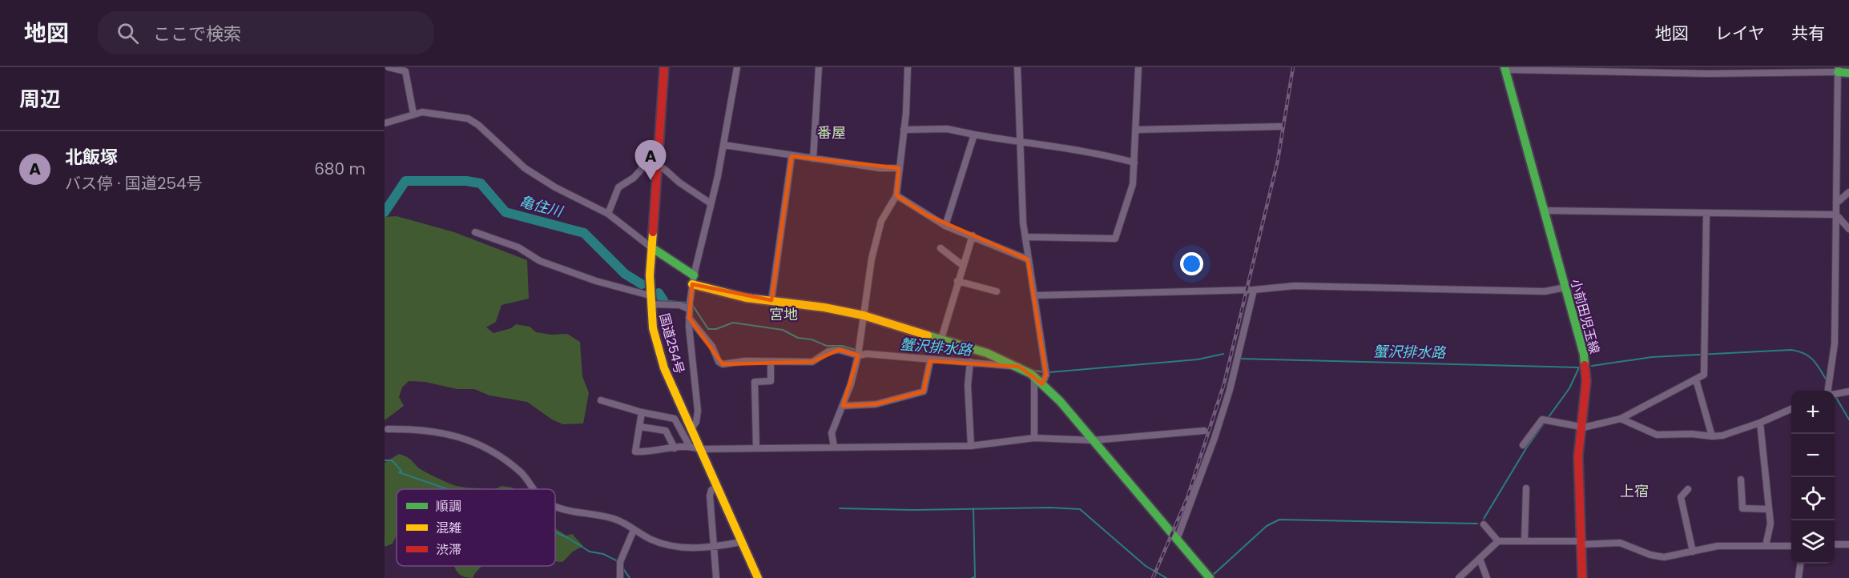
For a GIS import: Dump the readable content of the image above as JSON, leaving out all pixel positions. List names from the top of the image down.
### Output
{
  "streets": {
    "main road": ["小前田児玉線", "国道254号"]
  },
  "districts": ["番屋", "宮地", "上宿"],
  "water": ["亀住川", "蟹沢排水路"],
  "legend": ["順調", "混雑", "渋滞"],
  "page": {
    "header": "地図",
    "search": "ここで検索",
    "nav": ["地図", "レイヤ", "共有"],
    "heading": "周辺",
    "list": [
      {
        "mark": "A",
        "name": "北飯塚",
        "note": "バス停 · 国道254号",
        "value": "680 m"
      }
    ],
    "pins": "A",
    "map_buttons": ["+", "−"]
  }
}
